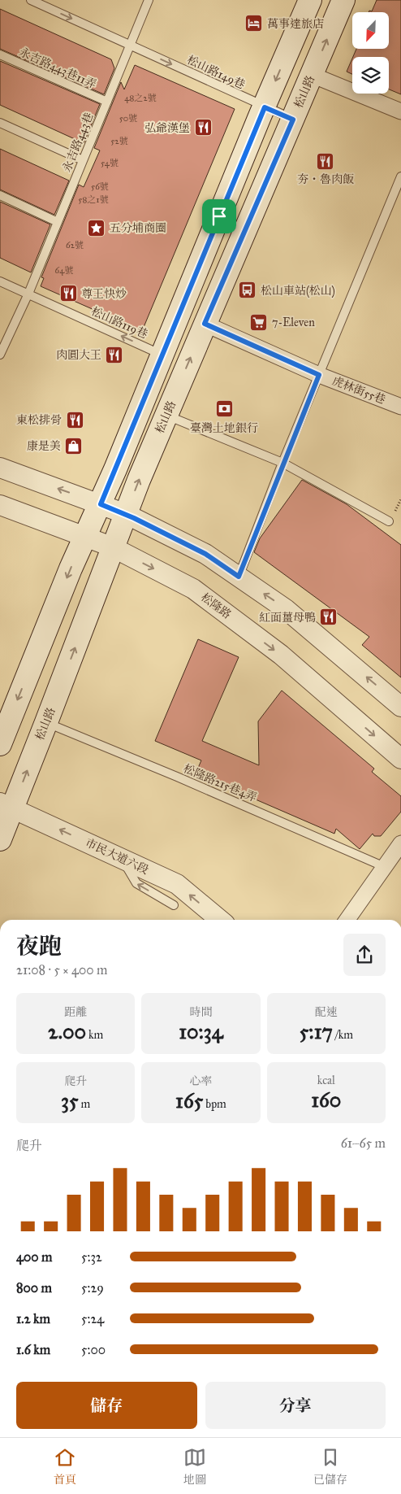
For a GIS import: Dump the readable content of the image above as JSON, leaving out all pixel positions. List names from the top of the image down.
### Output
{
  "streets": {
    "main road": ["松山路"],
    "street": ["虎林街55巷", "松隆路", "市民大道六段"],
    "lane": [
      "永吉路443巷11弄",
      "松山路149巷",
      "永吉路443巷",
      "松山路119巷",
      "松隆路215巷4弄"
    ]
  },
  "crossings": [
    ["永吉路443巷11弄", "永吉路443巷"],
    ["松山路149巷", "松山路"],
    ["松山路149巷", "永吉路443巷"],
    ["松山路", "虎林街55巷"],
    ["松山路", "松隆路"],
    ["松山路", "松隆路215巷4弄"],
    ["松山路", "市民大道六段"],
    ["永吉路443巷", "松山路119巷"]
  ],
  "one_way": ["松山路149巷", "松山路119巷", "市民大道六段"],
  "places": {
    "hotel": ["萬事達旅店"],
    "restaurant": [
      "弘爺漢堡",
      "夯・魯肉飯",
      "尊王快炒",
      "肉圓大王",
      "東松排骨",
      "紅面薑母鴨"
    ],
    "place": ["五分埔商圈"],
    "bus stop": ["松山車站(松山)"],
    "supermarket": ["7-Eleven"],
    "bank": ["臺灣土地銀行"],
    "shop": ["康是美"]
  },
  "house_numbers": [
    "48之2號",
    "50號",
    "52號",
    "54號",
    "56號",
    "58之1號",
    "62號",
    "64號"
  ],
  "north": "bottom left",
  "page": {
    "heading": ["夜跑", "21:08 · 5 × 400 m"],
    "stats": [
      ["距離", "2.00 km"],
      ["時間", "10:34"],
      ["配速", "5:17 /km"],
      ["爬升", "35 m"],
      ["心率", "165 bpm"],
      ["kcal", "160"]
    ],
    "chart": ["爬升", "61–65 m"],
    "list": [
      {
        "name": "400 m",
        "note": "5:32"
      },
      {
        "name": "800 m",
        "note": "5:29"
      },
      {
        "name": "1.2 km",
        "note": "5:24"
      },
      {
        "name": "1.6 km",
        "note": "5:00"
      }
    ],
    "buttons": ["儲存", "分享"],
    "tabs": ["首頁", "地圖", "已儲存"]
  }
}
